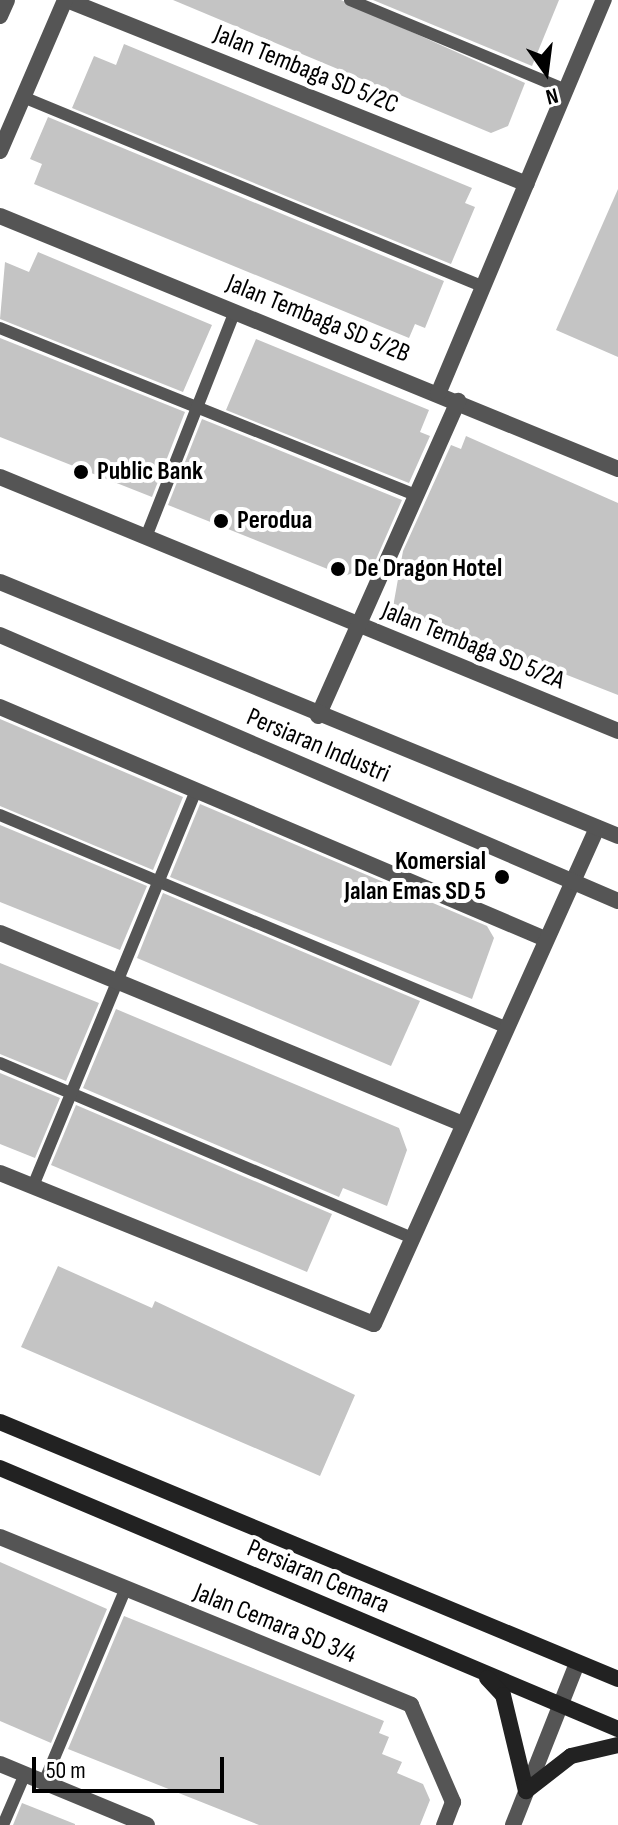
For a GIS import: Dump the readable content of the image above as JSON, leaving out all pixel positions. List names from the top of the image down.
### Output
{
  "streets": {
    "main road": ["Persiaran Cemara"],
    "street": [
      "Jalan Tembaga SD 5/2C",
      "Jalan Tembaga SD 5/2B",
      "Jalan Tembaga SD 5/2A",
      "Persiaran Industri",
      "Jalan Cemara SD 3/4"
    ]
  },
  "places": [
    "Public Bank",
    "Perodua",
    "De Dragon Hotel",
    "Komersial Jalan Emas SD 5"
  ],
  "scale_bar": "50 m",
  "north": "bottom"
}
